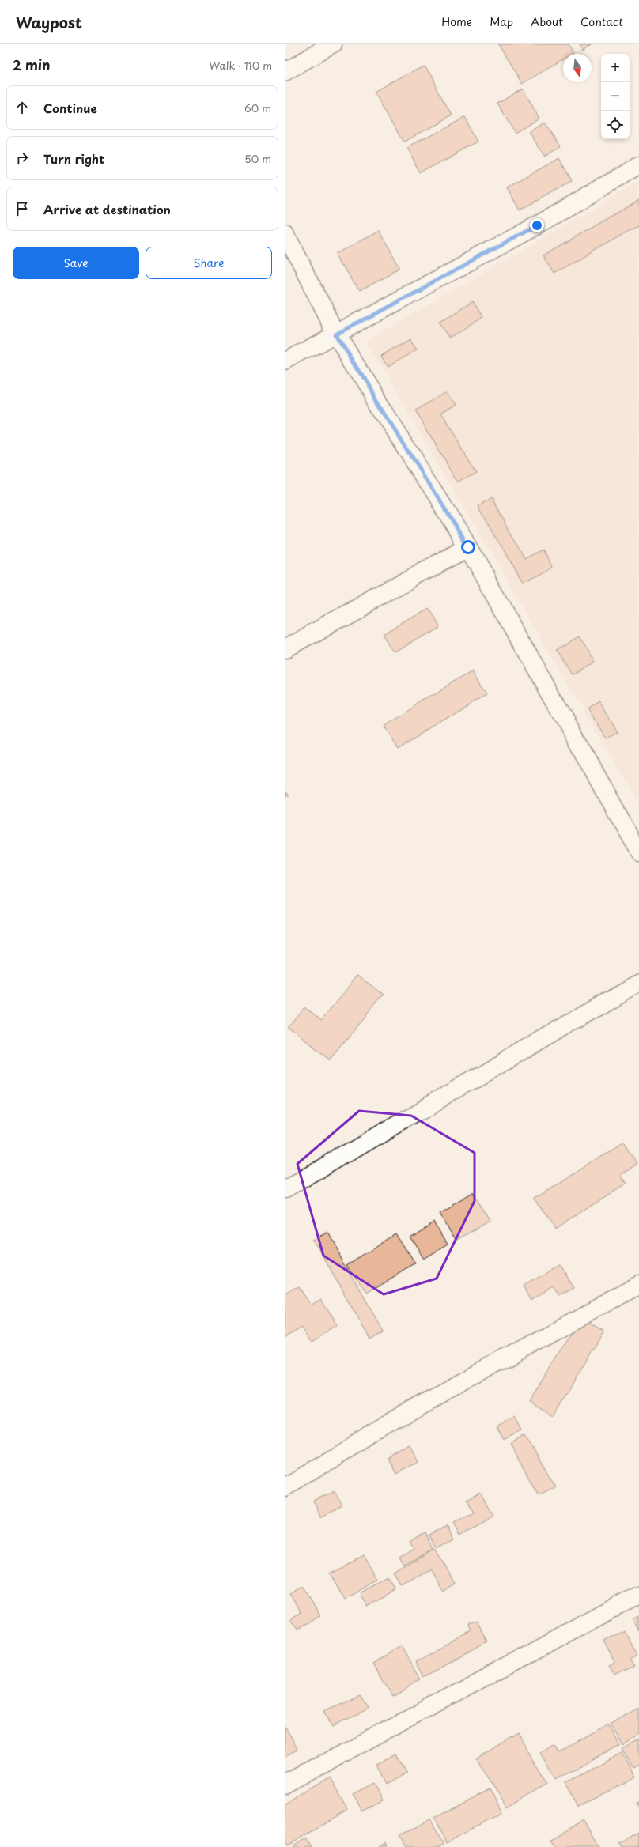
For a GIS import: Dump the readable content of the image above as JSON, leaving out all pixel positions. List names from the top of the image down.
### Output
{
  "north": "bottom",
  "page": {
    "header": "Waypost",
    "nav": [
      "Home",
      "Map",
      "About",
      "Contact"
    ],
    "heading": ["2 min", "Walk · 110 m"],
    "map_buttons": ["+", "−"],
    "list": [
      ["Continue", "60 m"],
      ["Turn right", "50 m"],
      "Arrive at destination"
    ],
    "buttons": ["Save", "Share"]
  }
}
